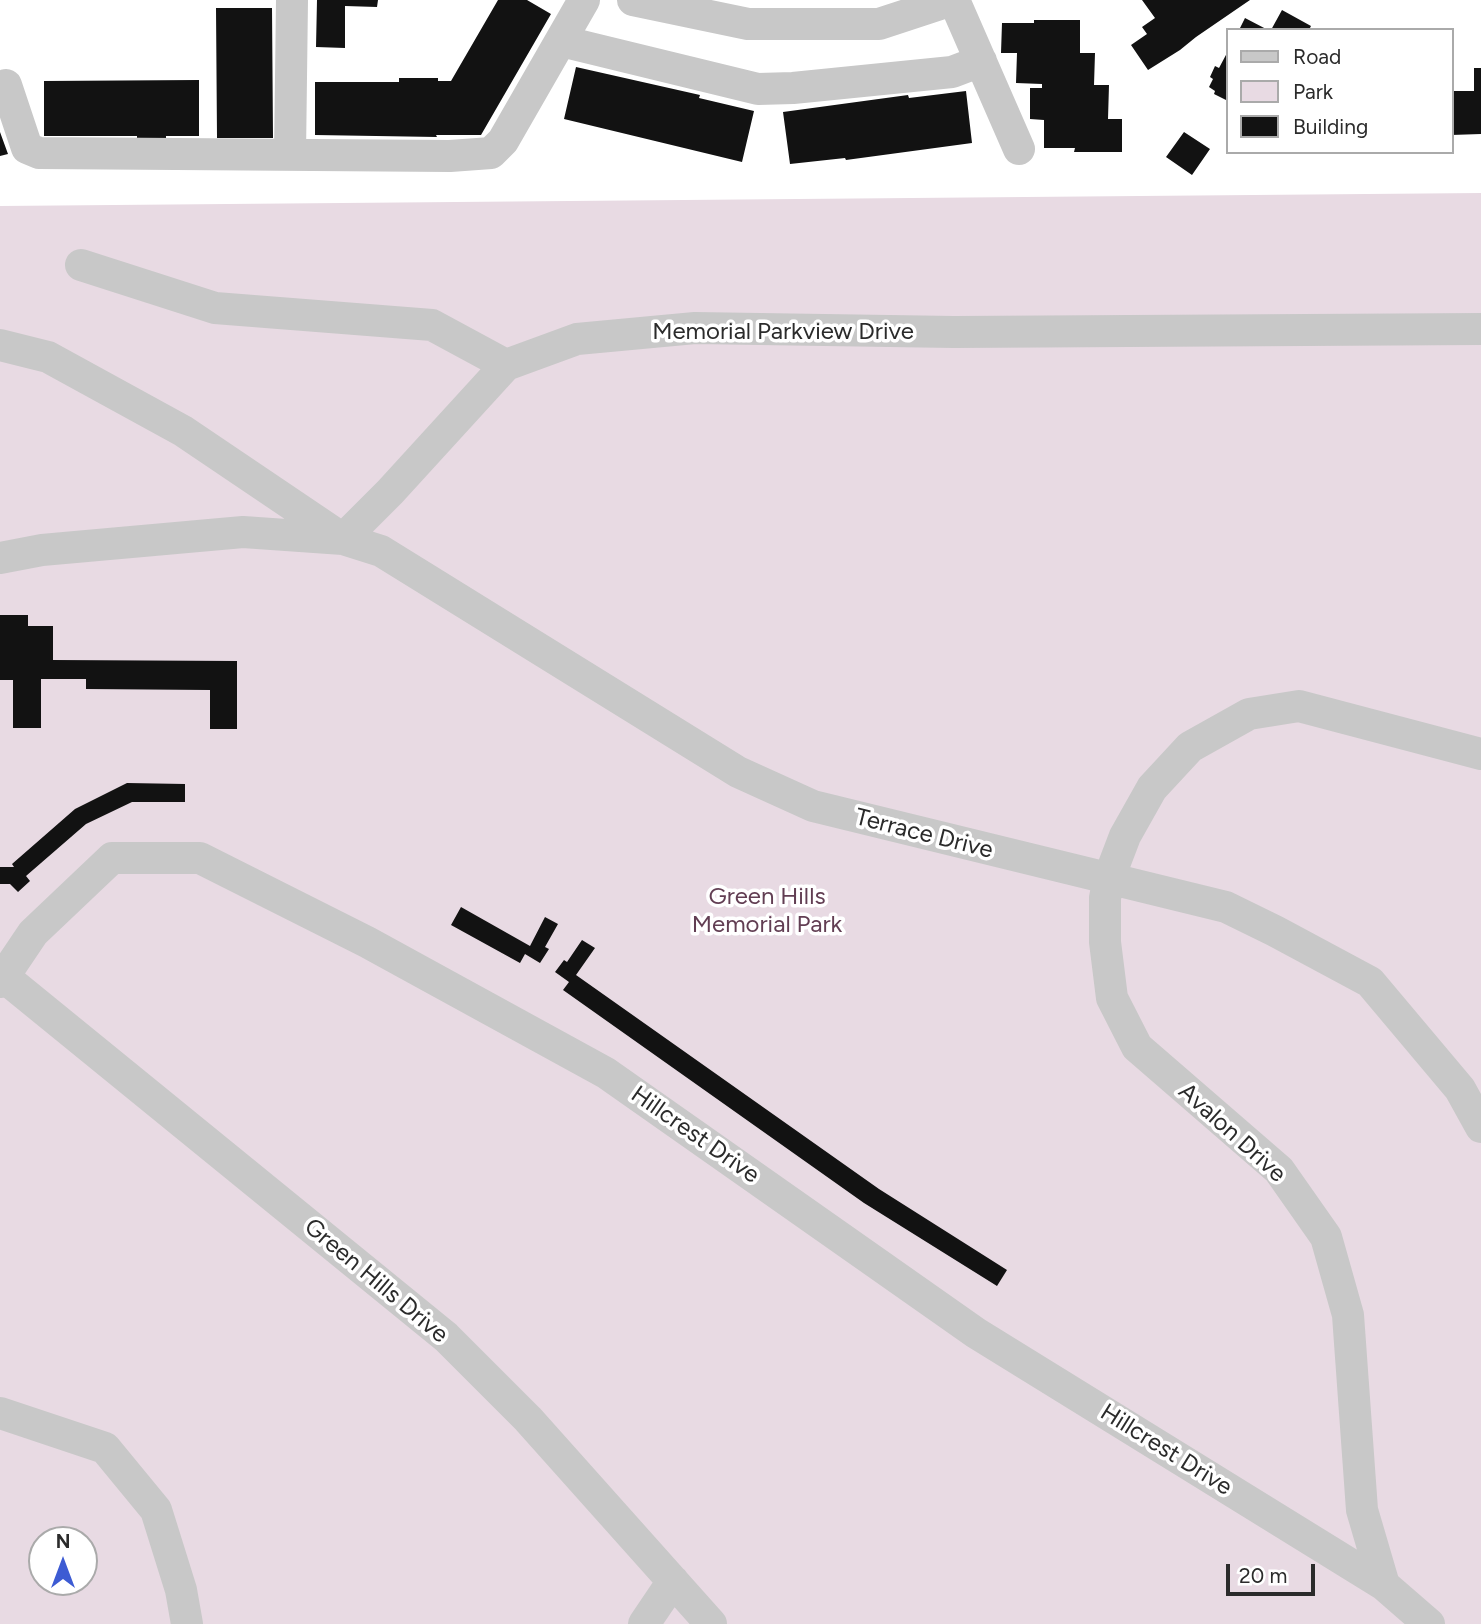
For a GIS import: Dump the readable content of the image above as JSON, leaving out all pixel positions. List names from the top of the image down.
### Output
{
  "streets": {
    "street": [
      "Memorial Parkview Drive",
      "Terrace Drive",
      "Avalon Drive",
      "Hillcrest Drive",
      "Green Hills Drive"
    ]
  },
  "crossings": [
    ["Memorial Parkview Drive", "Terrace Drive"],
    ["Terrace Drive", "Avalon Drive"],
    ["Avalon Drive", "Hillcrest Drive"],
    ["Hillcrest Drive", "Green Hills Drive"]
  ],
  "parks": ["Green Hills Memorial Park"],
  "legend": ["Road", "Park", "Building"],
  "scale_bar": "20 m",
  "north": "top"
}
